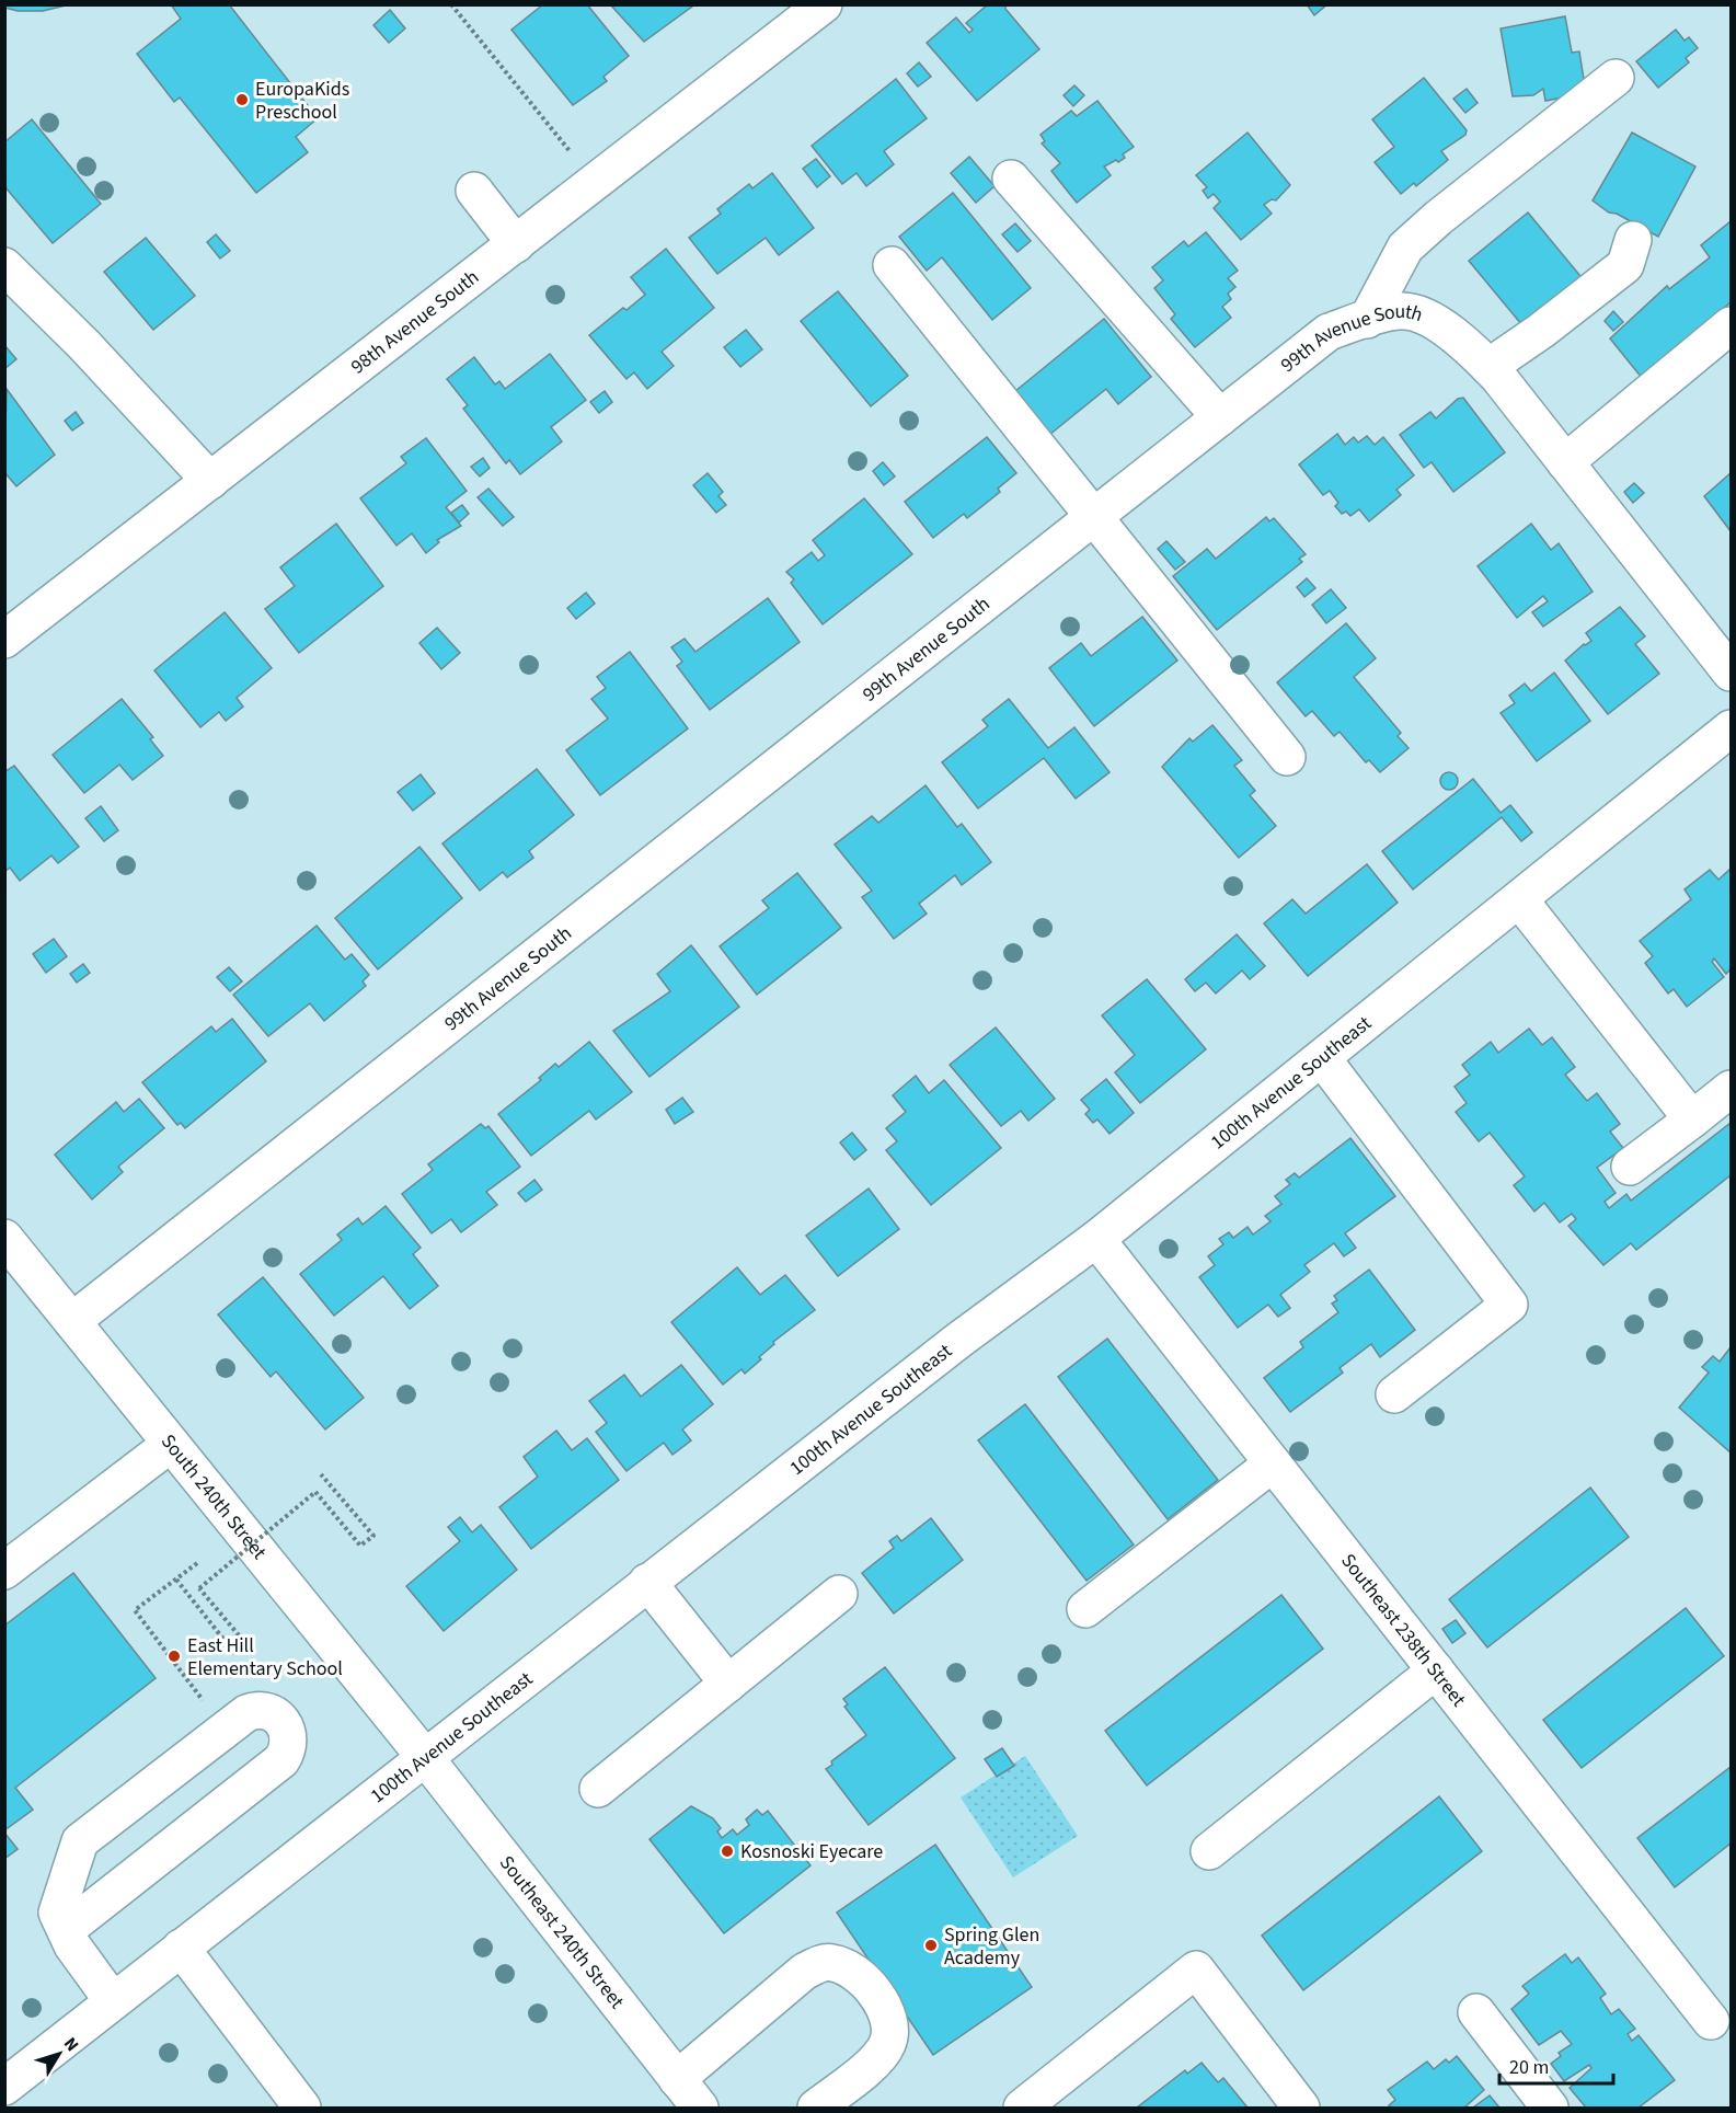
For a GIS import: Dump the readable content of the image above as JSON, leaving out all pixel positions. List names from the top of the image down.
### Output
{
  "streets": {
    "street": [
      "98th Avenue South",
      "99th Avenue South",
      "100th Avenue Southeast",
      "South 240th Street",
      "Southeast 238th Street",
      "Southeast 240th Street"
    ]
  },
  "crossings": [
    ["99th Avenue South", "South 240th Street"],
    ["100th Avenue Southeast", "South 240th Street"],
    ["100th Avenue Southeast", "Southeast 238th Street"],
    ["100th Avenue Southeast", "Southeast 240th Street"],
    ["South 240th Street", "Southeast 240th Street"]
  ],
  "places": [
    "EuropaKids Preschool",
    "East Hill Elementary School",
    "Kosnoski Eyecare",
    "Spring Glen Academy"
  ],
  "scale_bar": "20 m",
  "north": "top right"
}
